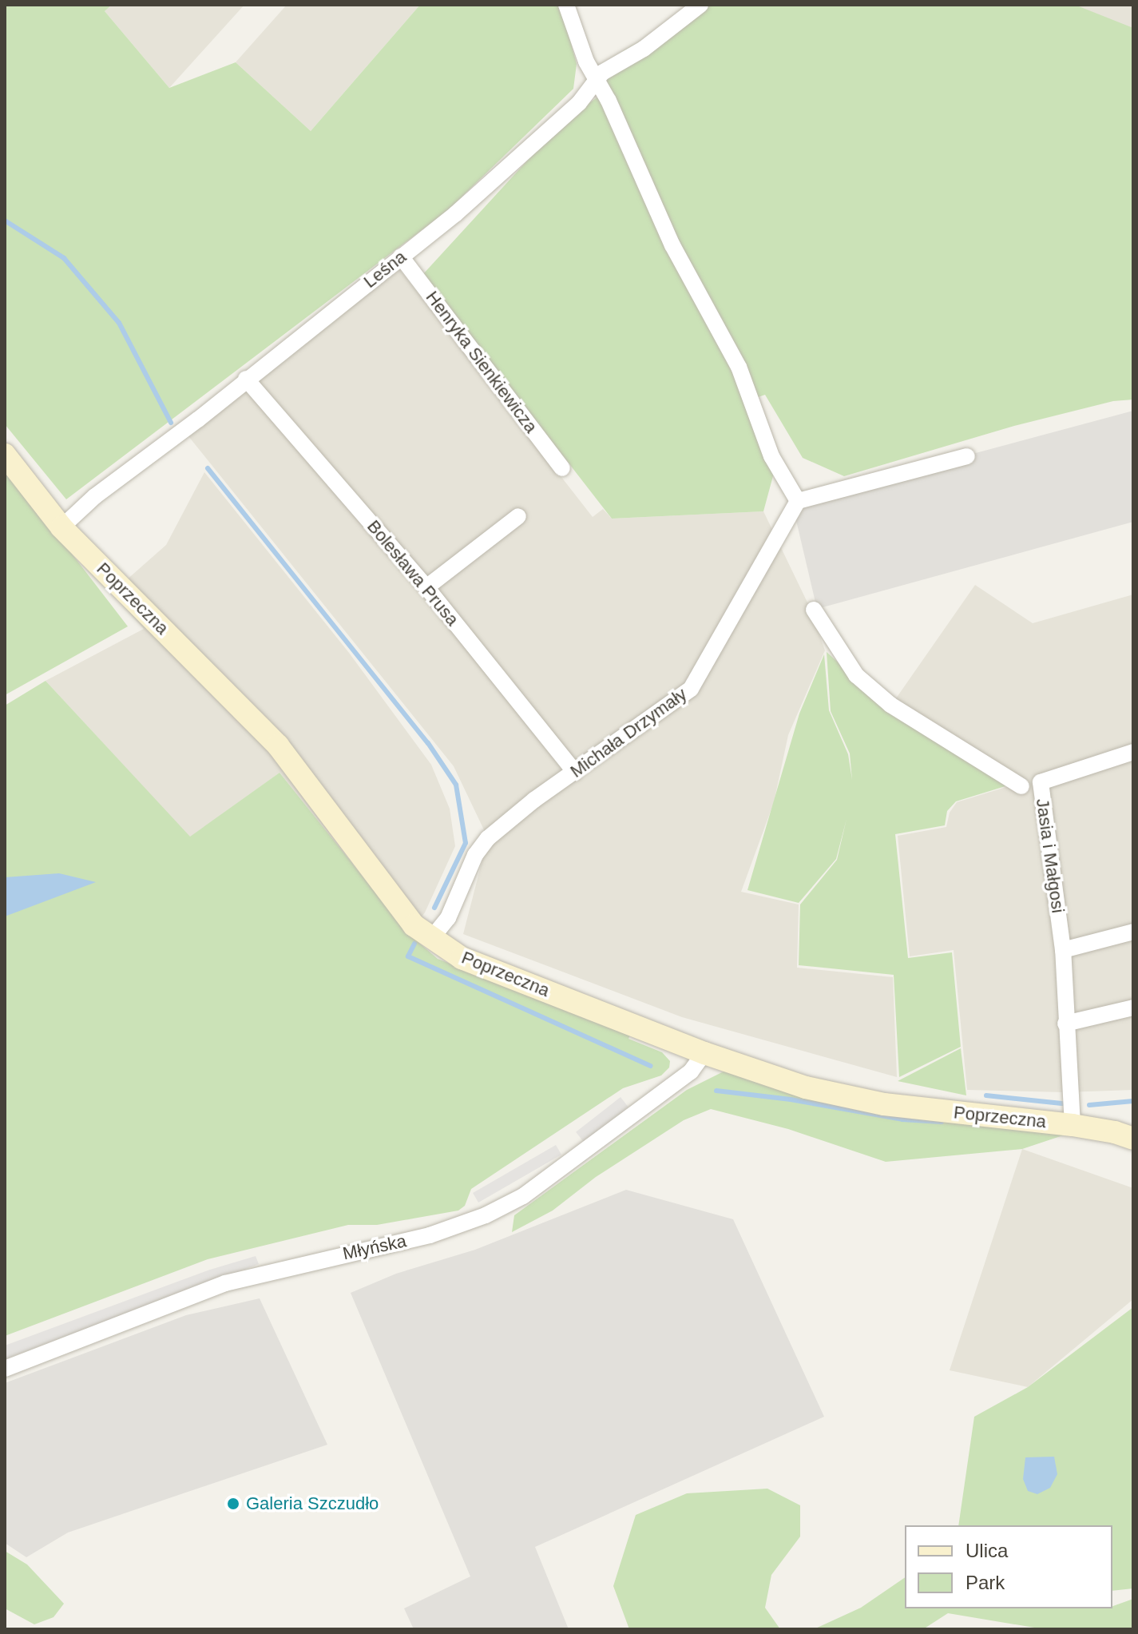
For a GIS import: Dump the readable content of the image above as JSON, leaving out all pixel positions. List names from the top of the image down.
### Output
{
  "streets": {
    "street": [
      "Leśna",
      "Henryka Sienkiewicza",
      "Bolesława Prusa",
      "Poprzeczna",
      "Michała Drzymały",
      "Jasia i Małgosi",
      "Młyńska"
    ]
  },
  "crossings": [
    ["Leśna", "Henryka Sienkiewicza"],
    ["Leśna", "Bolesława Prusa"],
    ["Leśna", "Poprzeczna"],
    ["Bolesława Prusa", "Michała Drzymały"],
    ["Poprzeczna", "Michała Drzymały"],
    ["Poprzeczna", "Jasia i Małgosi"],
    ["Poprzeczna", "Młyńska"]
  ],
  "places": ["Galeria Szczudło"],
  "legend": ["Ulica", "Park"]
}
